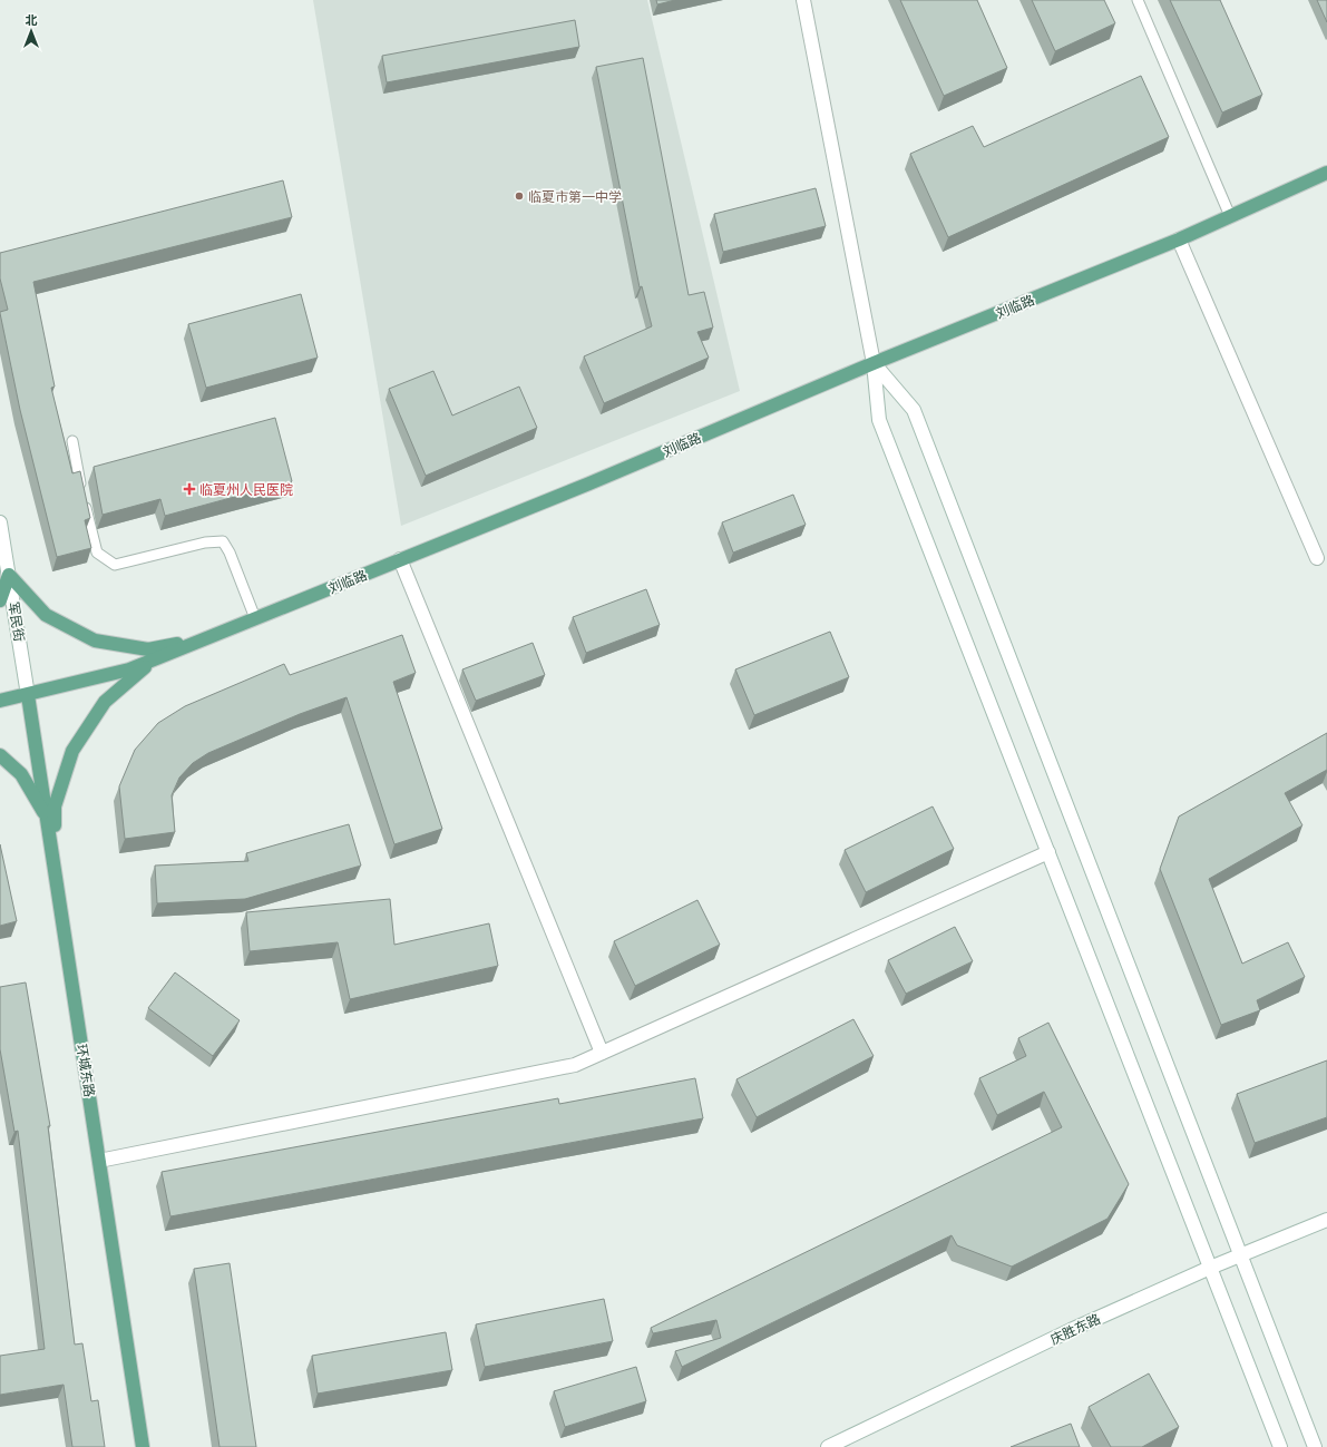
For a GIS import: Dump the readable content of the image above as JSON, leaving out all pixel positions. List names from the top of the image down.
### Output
{
  "streets": {
    "main road": [
      "刘临路",
      "军民街",
      "环城东路",
      "庆胜东路"
    ]
  },
  "crossings": [
    ["刘临路", "军民街"],
    ["刘临路", "环城东路"],
    ["军民街", "环城东路"]
  ],
  "places": {
    "other": ["临夏市第一中学"],
    "health": ["临夏州人民医院"]
  },
  "north": "top"
}
